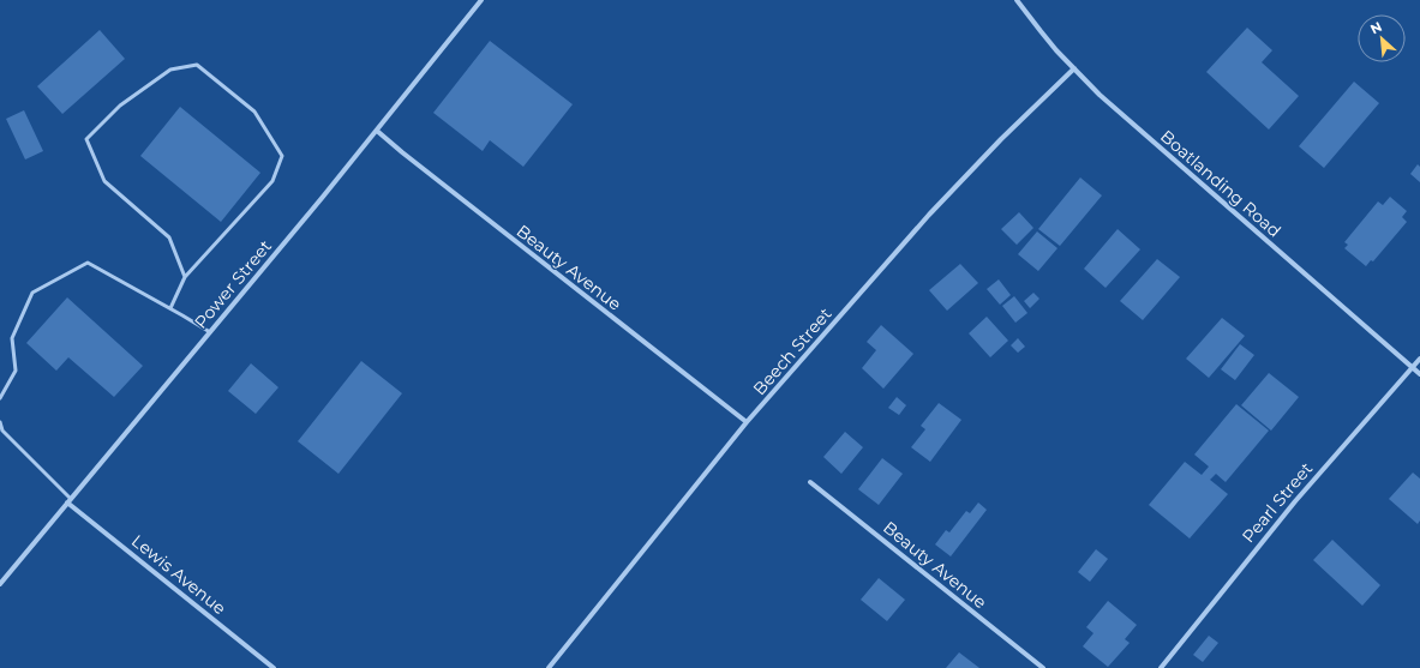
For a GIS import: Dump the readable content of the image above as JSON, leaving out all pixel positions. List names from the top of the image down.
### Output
{
  "streets": {
    "street": [
      "Boatlanding Road",
      "Beauty Avenue",
      "Power Street",
      "Beech Street",
      "Pearl Street",
      "Lewis Avenue"
    ]
  },
  "crossings": [
    ["Boatlanding Road", "Beech Street"],
    ["Boatlanding Road", "Pearl Street"],
    ["Beauty Avenue", "Power Street"],
    ["Beauty Avenue", "Beech Street"],
    ["Power Street", "Lewis Avenue"]
  ],
  "north": "top left"
}
